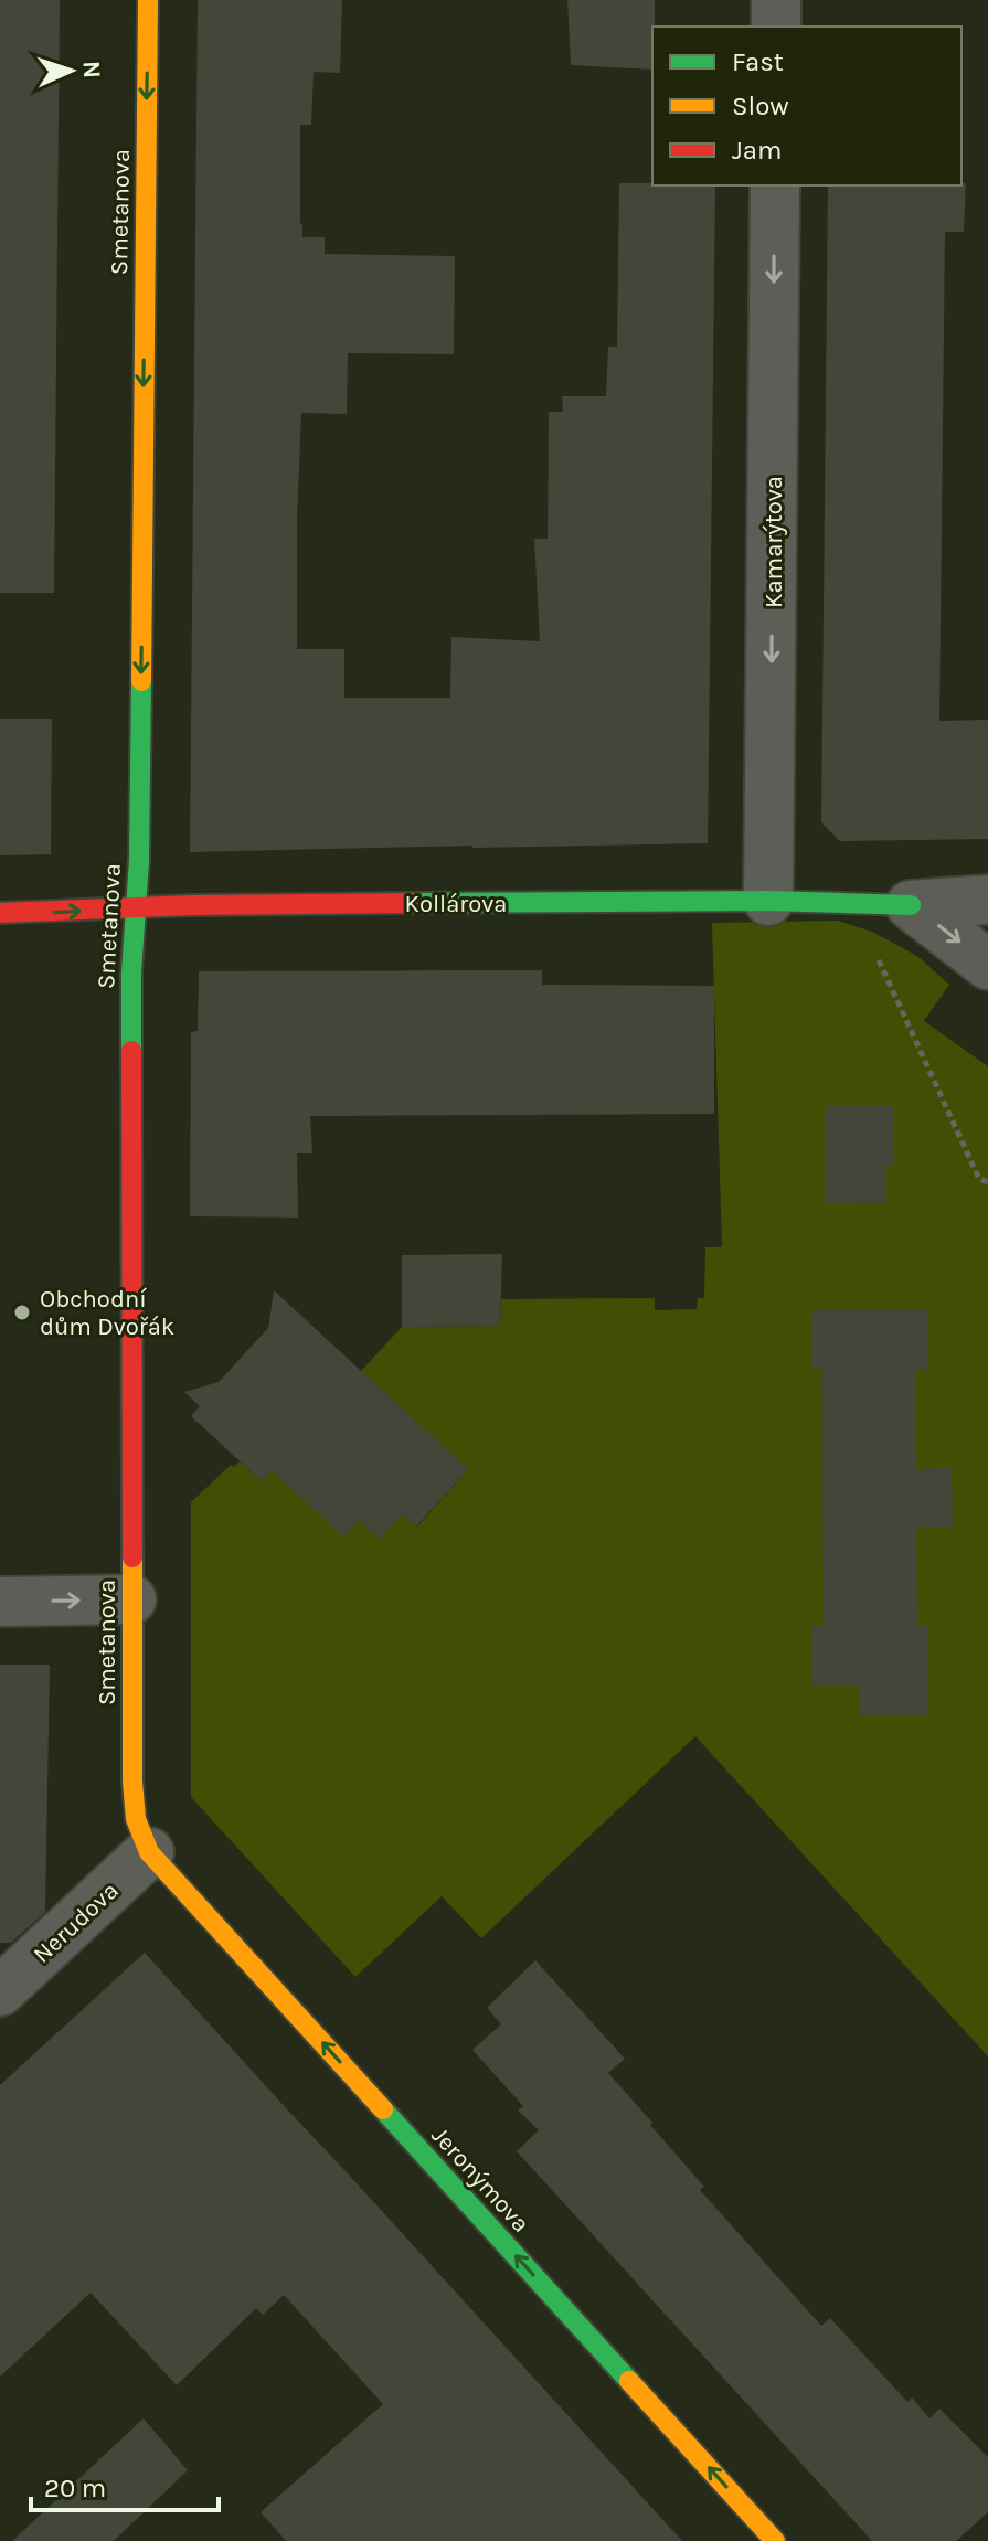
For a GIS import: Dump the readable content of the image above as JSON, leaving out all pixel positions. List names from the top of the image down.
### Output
{
  "streets": {
    "street": [
      "Smetanova",
      "Kamarýtova",
      "Kollárova",
      "Nerudova",
      "Jeronýmova"
    ]
  },
  "crossings": [
    ["Smetanova", "Kollárova"],
    ["Smetanova", "Nerudova"],
    ["Smetanova", "Jeronýmova"],
    ["Kamarýtova", "Kollárova"],
    ["Nerudova", "Jeronýmova"]
  ],
  "one_way": ["Smetanova", "Kamarýtova", "Jeronýmova"],
  "places": ["Obchodní dům Dvořák"],
  "legend": ["Fast", "Slow", "Jam"],
  "scale_bar": "20 m",
  "north": "right"
}
